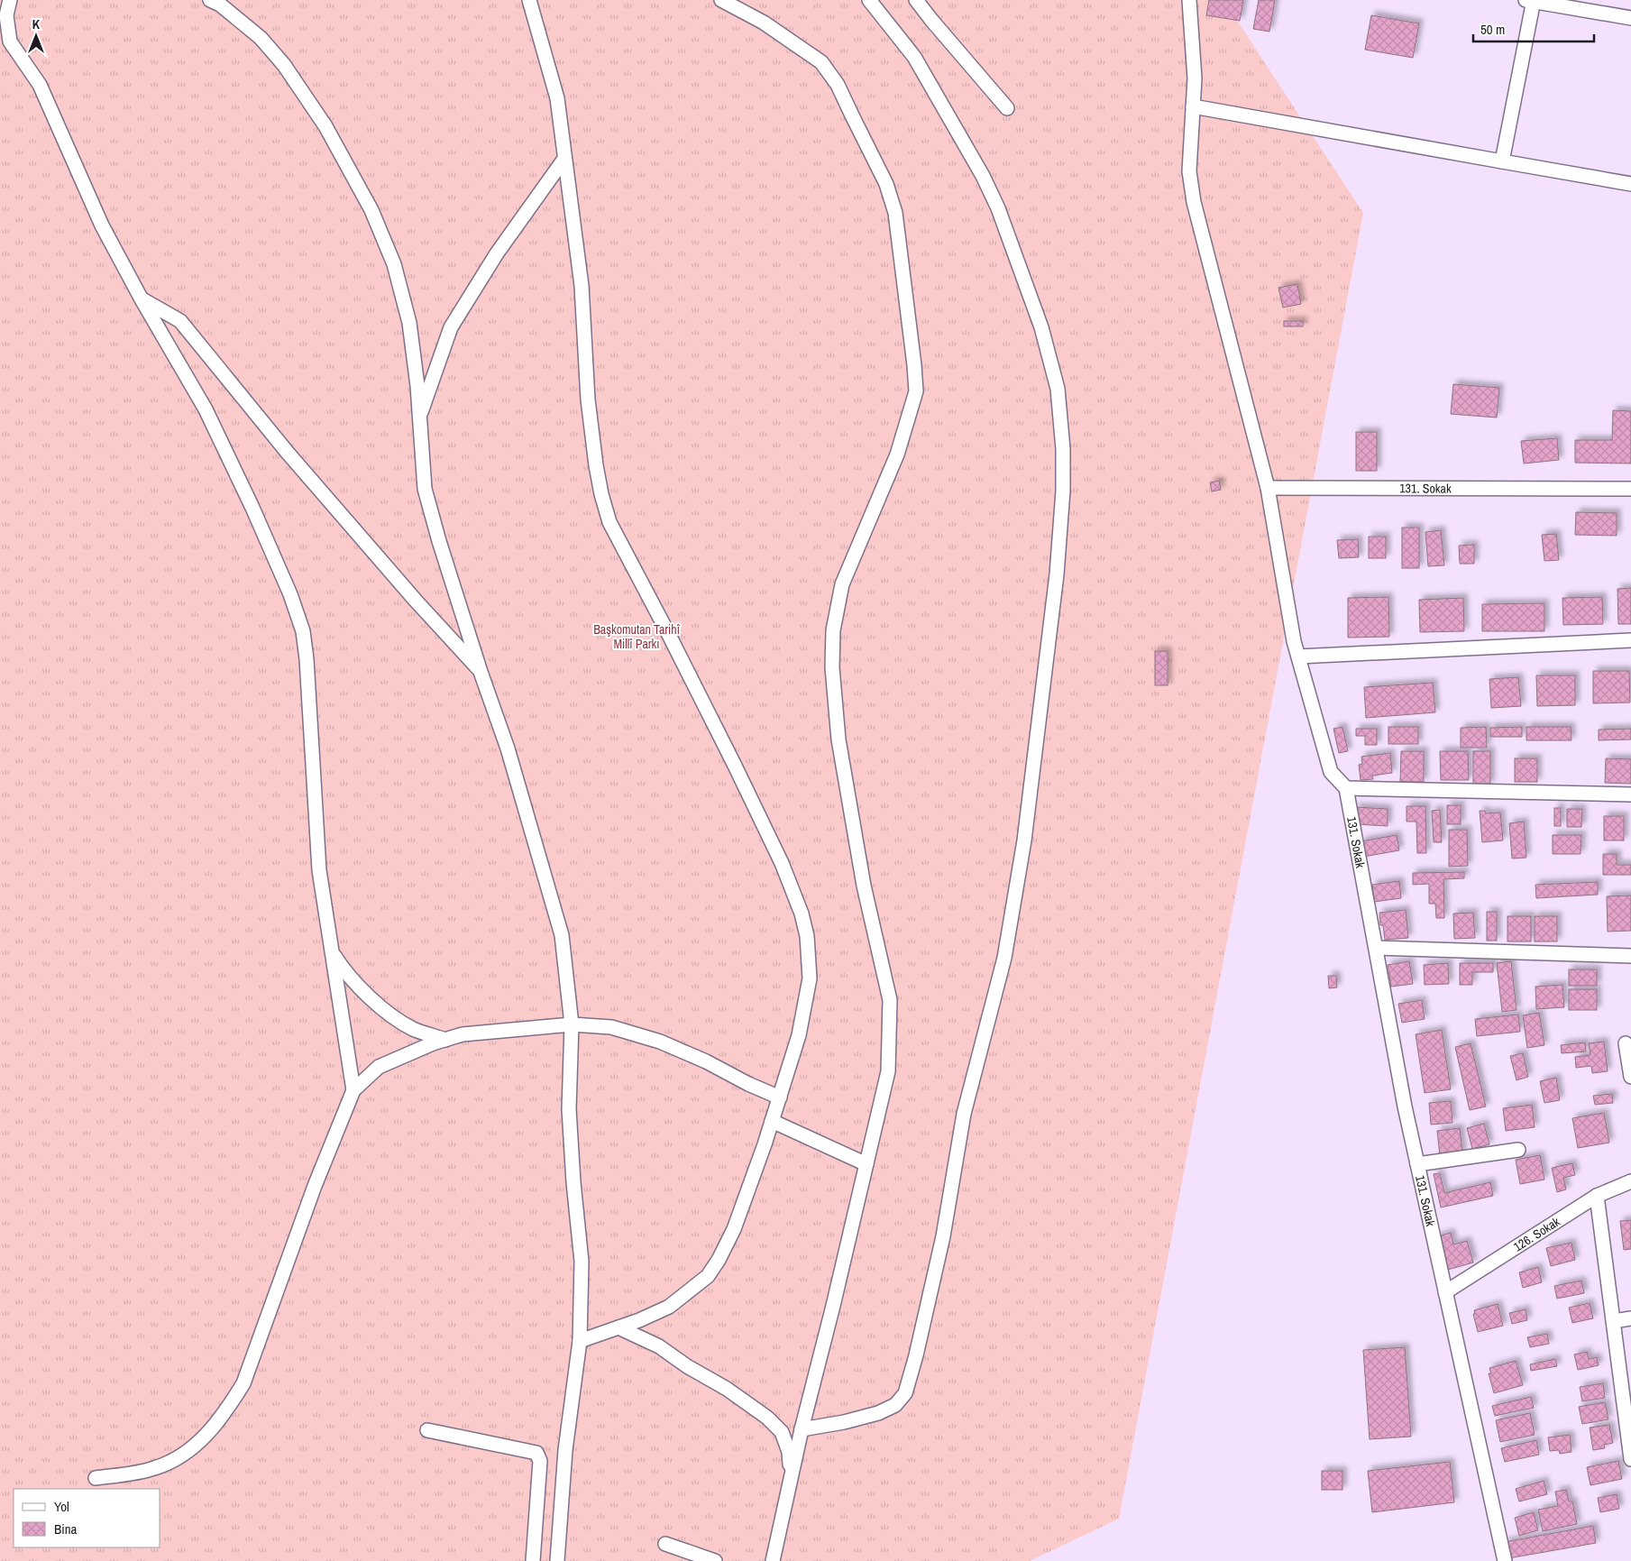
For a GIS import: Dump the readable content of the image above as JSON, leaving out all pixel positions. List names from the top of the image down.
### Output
{
  "streets": {
    "street": ["131. Sokak", "126. Sokak"]
  },
  "crossings": [
    ["131. Sokak", "126. Sokak"]
  ],
  "parks": ["Başkomutan Tarihî Millî Parkı"],
  "legend": ["Yol", "Bina"],
  "scale_bar": "50 m",
  "north": "top"
}
